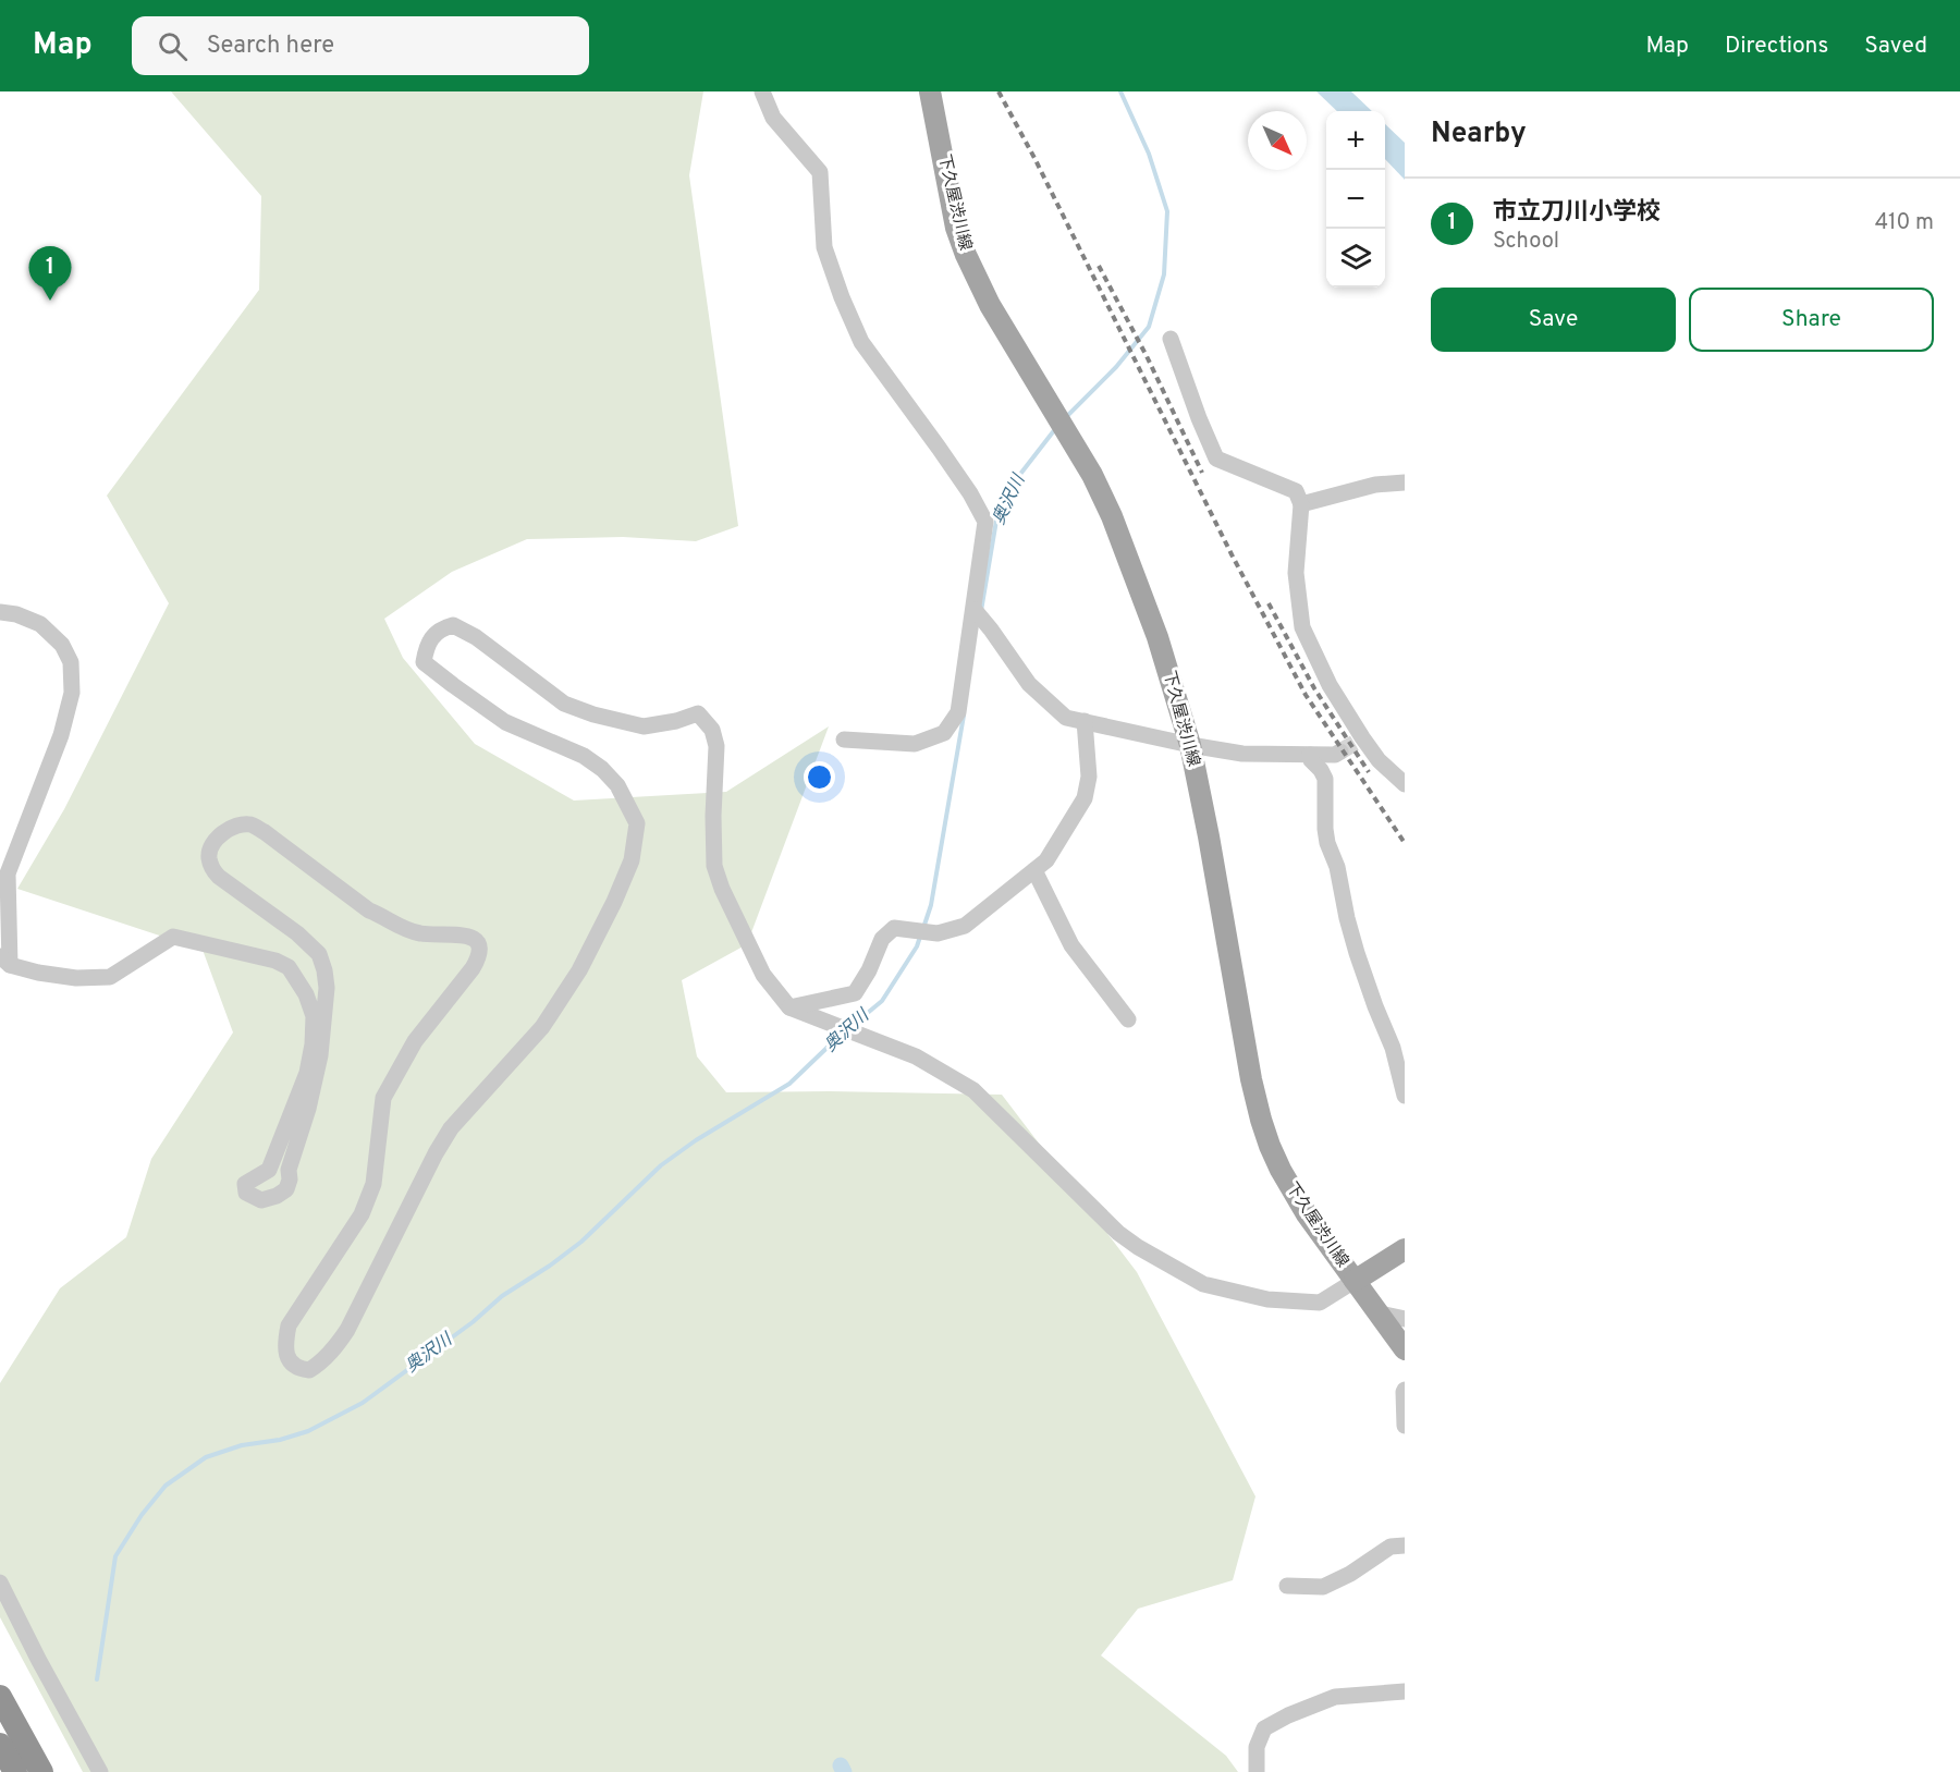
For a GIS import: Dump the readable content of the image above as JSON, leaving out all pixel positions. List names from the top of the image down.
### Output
{
  "streets": {
    "main road": ["下久屋渋川線"]
  },
  "water": ["奥沢川"],
  "north": "bottom right",
  "page": {
    "header": "Map",
    "search": "Search here",
    "nav": ["Map", "Directions", "Saved"],
    "heading": "Nearby",
    "map_buttons": ["+", "−"],
    "list": [
      {
        "mark": "1",
        "name": "市立刀川小学校",
        "note": "School",
        "value": "410 m"
      }
    ],
    "pins": "1",
    "buttons": ["Save", "Share"]
  }
}
